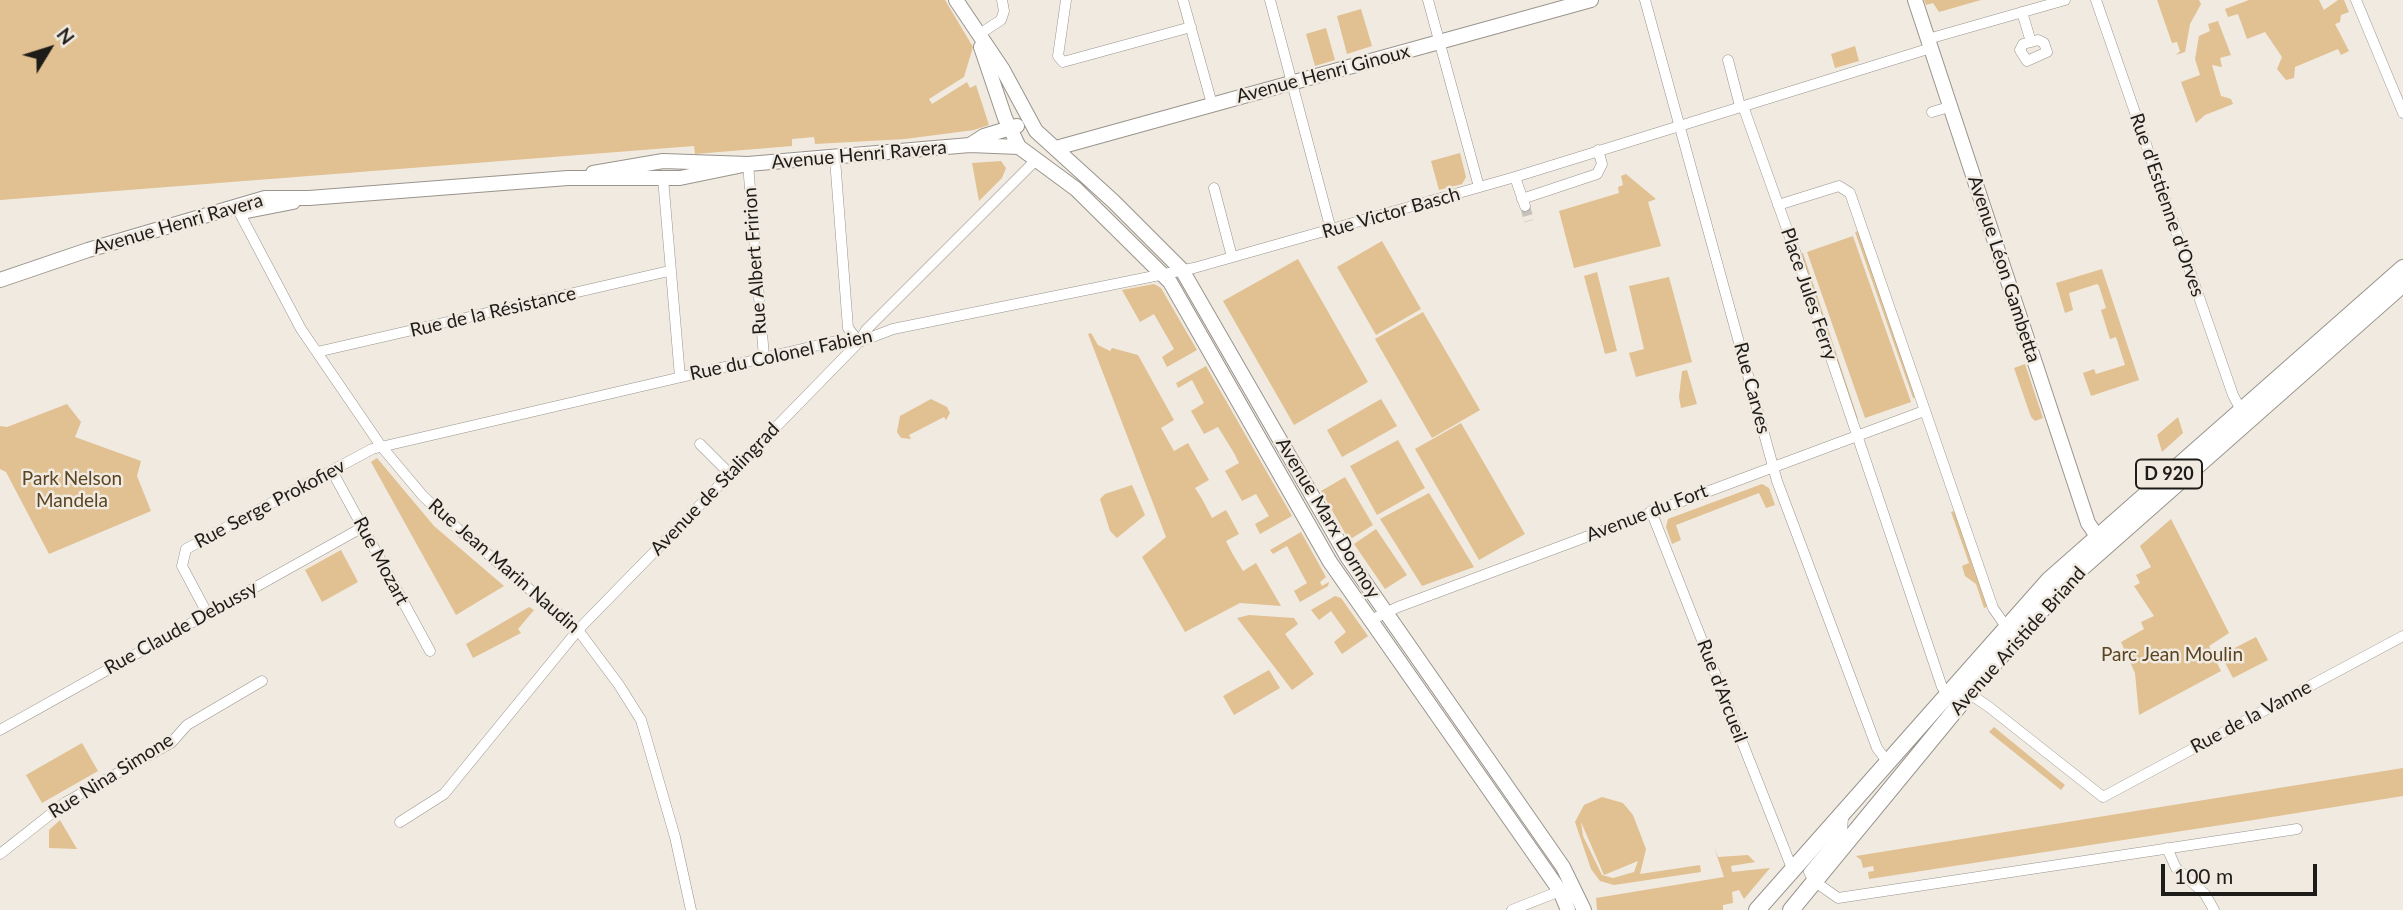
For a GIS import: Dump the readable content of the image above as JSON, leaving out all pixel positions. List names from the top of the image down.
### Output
{
  "streets": {
    "main road": [
      "Avenue Henri Ginoux",
      "Avenue Henri Ravera",
      "Avenue Léon Gambetta",
      "D 920",
      "Avenue Marx Dormoy",
      "Avenue Aristide Briand"
    ],
    "street": [
      "Rue d'Estienne d'Orves",
      "Rue Victor Basch",
      "Rue Albert Fririon",
      "Place Jules Ferry",
      "Rue de la Résistance",
      "Rue du Colonel Fabien",
      "Rue Carves",
      "Avenue de Stalingrad",
      "Rue Serge Prokofiev",
      "Avenue du Fort",
      "Rue Mozart",
      "Rue Jean Marin Naudin",
      "Rue Claude Debussy",
      "Rue d'Arcueil",
      "Rue de la Vanne",
      "Rue Nina Simone"
    ]
  },
  "crossings": [
    ["Avenue Henri Ginoux", "Avenue Marx Dormoy"],
    ["Avenue Henri Ravera", "Rue Albert Fririon"],
    ["Avenue Henri Ravera", "Avenue Marx Dormoy"],
    ["Avenue Henri Ravera", "Rue Jean Marin Naudin"],
    ["Rue d'Estienne d'Orves", "Avenue Aristide Briand"],
    ["Rue Victor Basch", "Avenue Léon Gambetta"],
    ["Rue Victor Basch", "Rue du Colonel Fabien"],
    ["Rue Victor Basch", "Rue Carves"],
    ["Rue Victor Basch", "Avenue Marx Dormoy"],
    ["Rue Albert Fririon", "Rue du Colonel Fabien"],
    ["Avenue Léon Gambetta", "Avenue Aristide Briand"],
    ["Place Jules Ferry", "Avenue du Fort"],
    ["Place Jules Ferry", "Avenue Aristide Briand"],
    ["Rue de la Résistance", "Rue Jean Marin Naudin"],
    ["Rue du Colonel Fabien", "Avenue de Stalingrad"],
    ["Rue du Colonel Fabien", "Rue Serge Prokofiev"],
    ["Rue du Colonel Fabien", "Avenue Marx Dormoy"],
    ["Rue du Colonel Fabien", "Rue Jean Marin Naudin"],
    ["Rue Carves", "Avenue du Fort"],
    ["Rue Carves", "Avenue Aristide Briand"],
    ["Avenue de Stalingrad", "Avenue Marx Dormoy"],
    ["Avenue de Stalingrad", "Rue Jean Marin Naudin"],
    ["Rue Serge Prokofiev", "Rue Mozart"],
    ["Rue Serge Prokofiev", "Rue Jean Marin Naudin"],
    ["Rue Serge Prokofiev", "Rue Claude Debussy"],
    ["Avenue du Fort", "Avenue Marx Dormoy"],
    ["Avenue du Fort", "Rue d'Arcueil"],
    ["Rue Mozart", "Rue Claude Debussy"],
    ["Avenue Aristide Briand", "Rue d'Arcueil"],
    ["Avenue Aristide Briand", "Rue de la Vanne"]
  ],
  "parks": ["Park Nelson Mandela", "Parc Jean Moulin"],
  "scale_bar": "100 m",
  "north": "top right"
}
